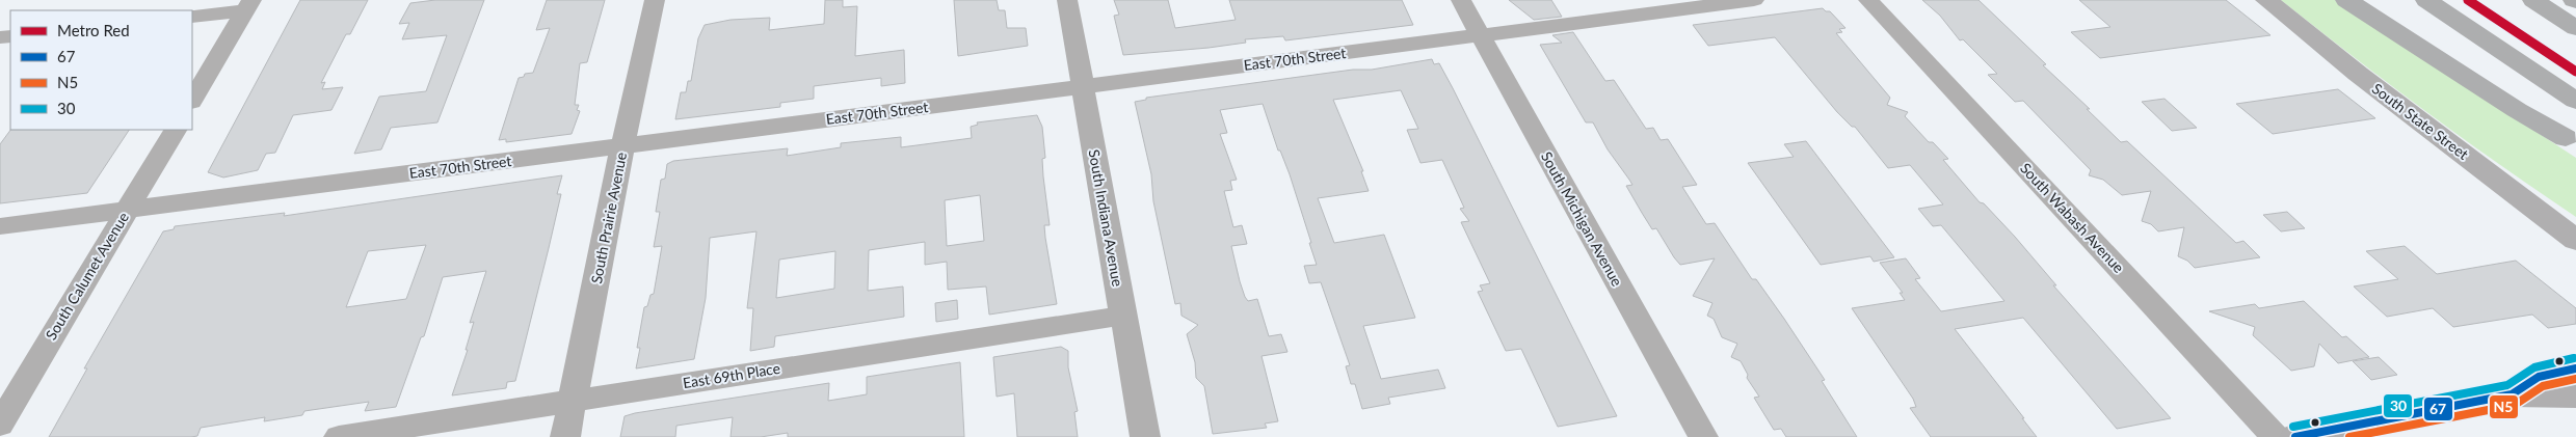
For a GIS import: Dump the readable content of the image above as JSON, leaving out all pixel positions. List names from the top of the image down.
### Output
{
  "streets": {
    "main road": ["South State Street"],
    "street": [
      "East 70th Street",
      "South Prairie Avenue",
      "South Indiana Avenue",
      "South Wabash Avenue",
      "South Michigan Avenue",
      "South Calumet Avenue",
      "East 69th Place"
    ]
  },
  "crossings": [
    ["East 70th Street", "South Prairie Avenue"],
    ["East 70th Street", "South Indiana Avenue"],
    ["East 70th Street", "South Michigan Avenue"],
    ["East 70th Street", "South Calumet Avenue"],
    ["South Prairie Avenue", "East 69th Place"],
    ["South Indiana Avenue", "East 69th Place"]
  ],
  "lines": [
    "metro line Red",
    "transit line 30",
    "transit line 67",
    "transit line N5"
  ],
  "legend": [
    "Metro Red",
    "67",
    "N5",
    "30"
  ]
}
